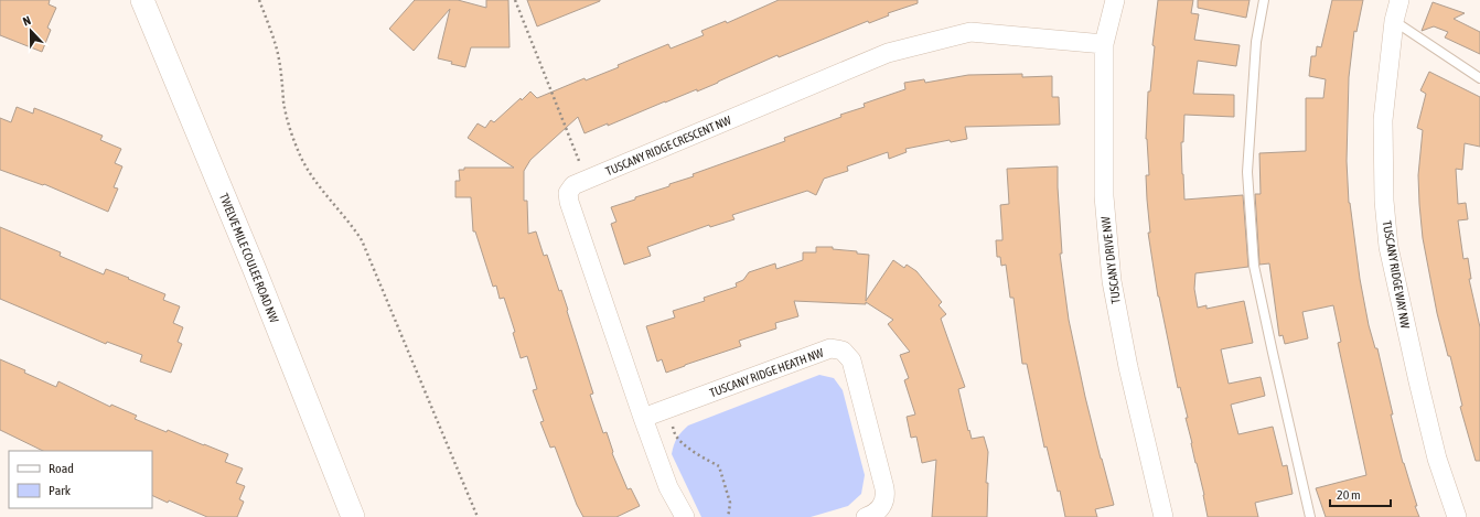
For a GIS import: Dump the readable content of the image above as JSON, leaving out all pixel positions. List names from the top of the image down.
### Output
{
  "streets": {
    "street": [
      "TUSCANY RIDGE CRESCENT NW",
      "TWELVE MILE COULEE ROAD NW",
      "TUSCANY DRIVE NW",
      "TUSCANY RIDGE WAY NW",
      "TUSCANY RIDGE HEATH NW"
    ]
  },
  "crossings": [
    ["TUSCANY RIDGE CRESCENT NW", "TUSCANY DRIVE NW"],
    ["TUSCANY RIDGE CRESCENT NW", "TUSCANY RIDGE HEATH NW"]
  ],
  "legend": ["Road", "Park"],
  "scale_bar": "20 m",
  "north": "top"
}
